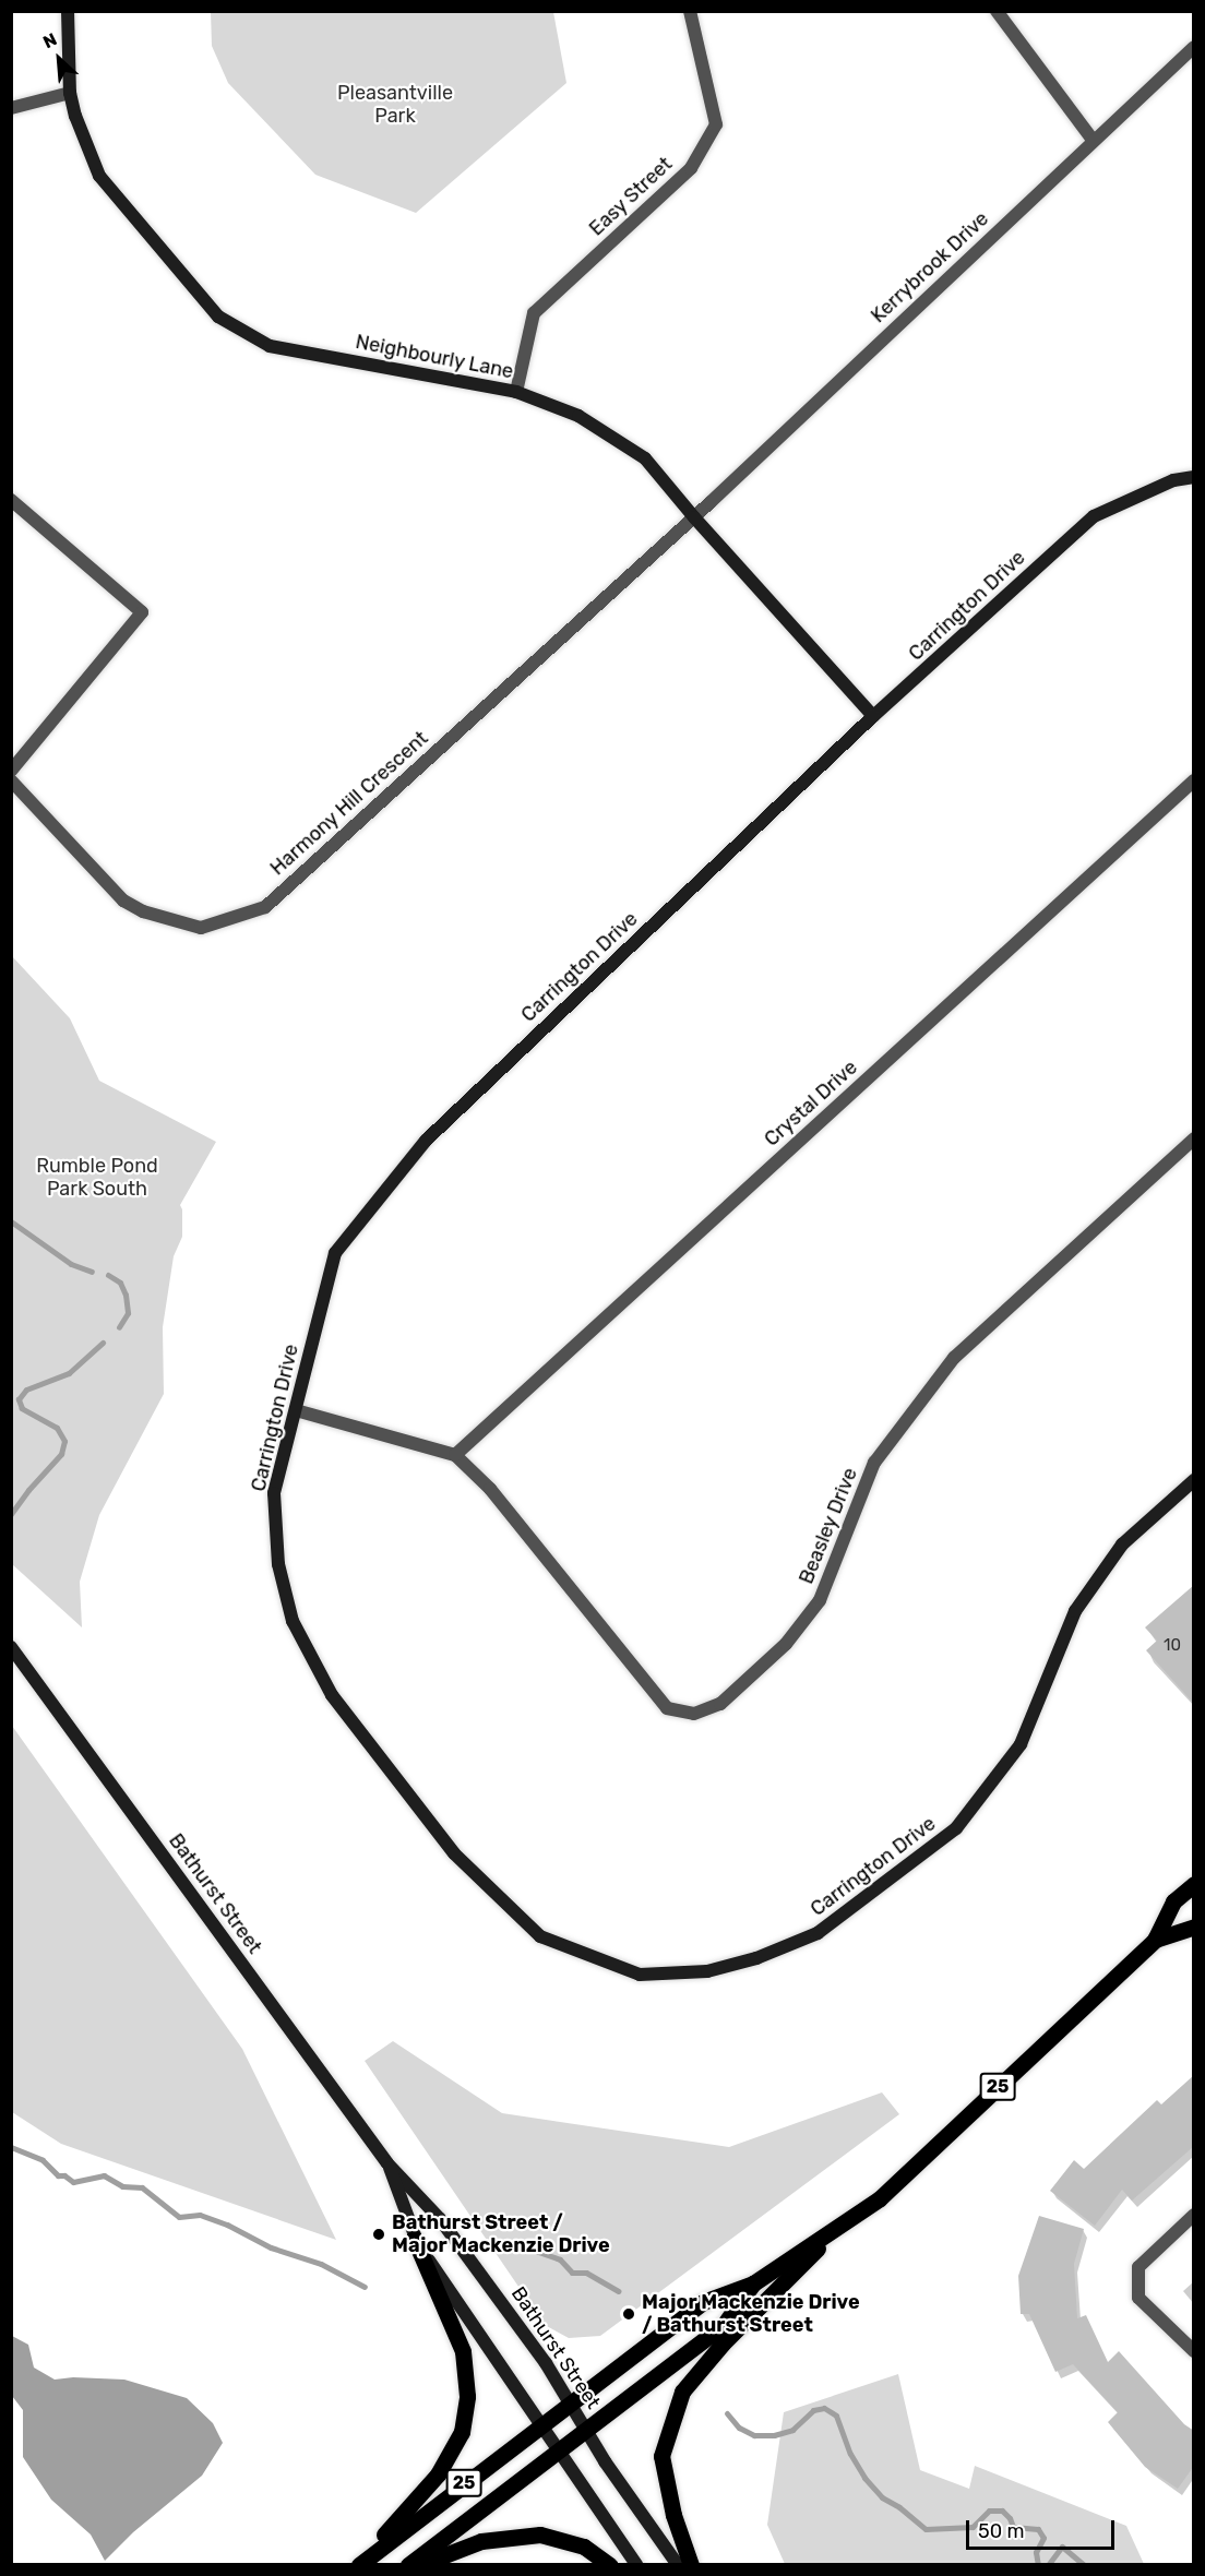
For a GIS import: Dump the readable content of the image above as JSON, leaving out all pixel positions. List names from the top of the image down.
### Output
{
  "streets": {
    "main road": ["25"],
    "street": [
      "Easy Street",
      "Kerrybrook Drive",
      "Neighbourly Lane",
      "Carrington Drive",
      "Harmony Hill Crescent",
      "Crystal Drive",
      "Beasley Drive",
      "Bathurst Street"
    ]
  },
  "crossings": [
    ["Easy Street", "Neighbourly Lane"],
    ["Kerrybrook Drive", "Neighbourly Lane"],
    ["Kerrybrook Drive", "Harmony Hill Crescent"],
    ["Neighbourly Lane", "Carrington Drive"],
    ["Neighbourly Lane", "Harmony Hill Crescent"],
    ["Carrington Drive", "Beasley Drive"],
    ["Crystal Drive", "Beasley Drive"],
    ["Bathurst Street", "25"]
  ],
  "parks": ["Pleasantville Park", "Rumble Pond Park South"],
  "places": ["Bathurst Street / Major Mackenzie Drive", "Major Mackenzie Drive / Bathurst Street"],
  "house_numbers": ["10"],
  "scale_bar": "50 m",
  "north": "top left"
}
